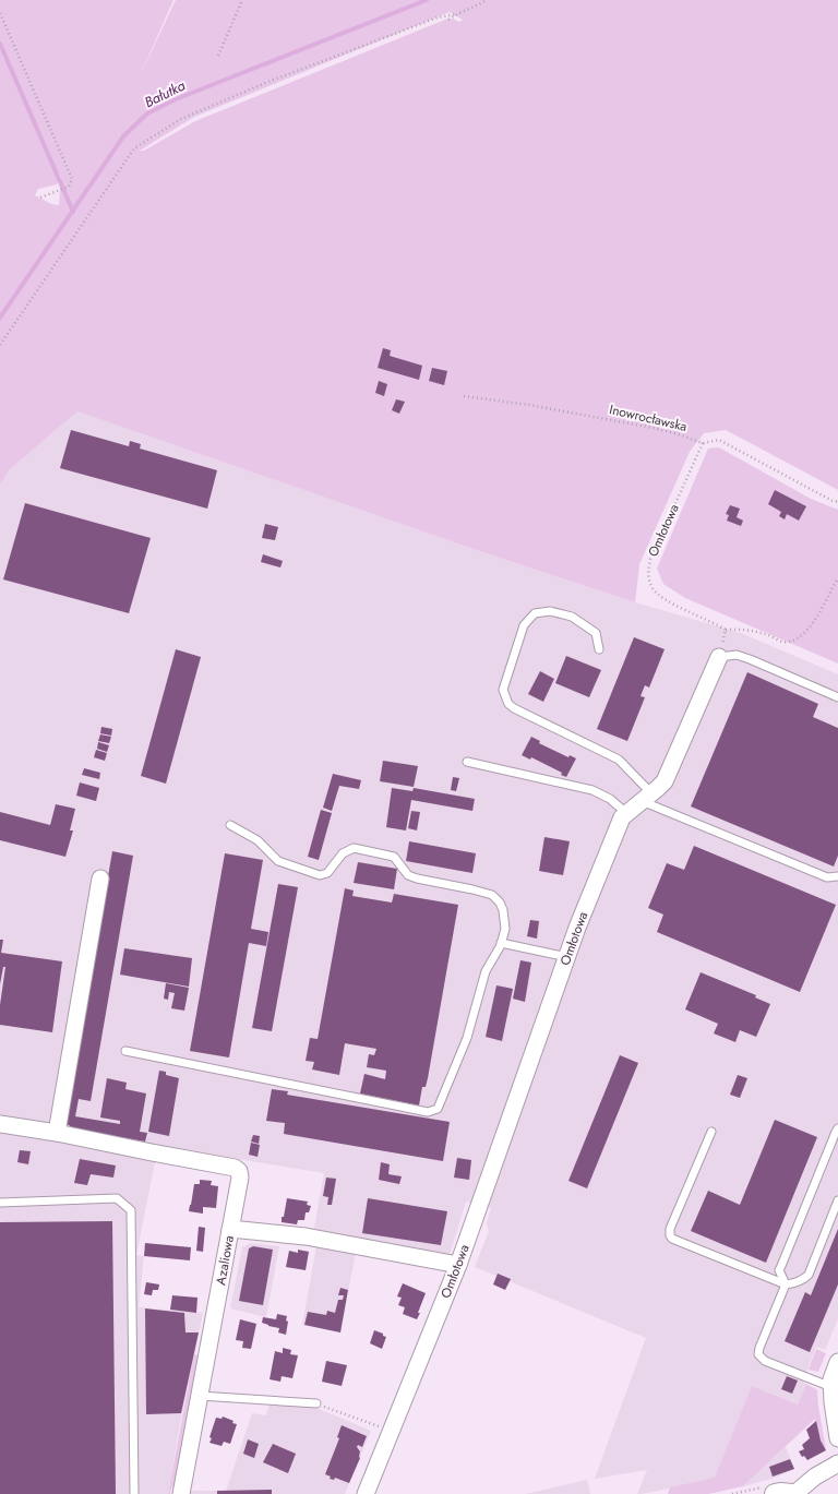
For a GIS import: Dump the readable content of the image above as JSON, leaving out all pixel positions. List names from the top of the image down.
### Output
{
  "streets": {
    "street": ["Omłotowa", "Azaliowa"],
    "path": ["Inowrocławska"]
  },
  "crossings": [
    ["Inowrocławska", "Omłotowa"],
    ["Omłotowa", "Azaliowa"]
  ],
  "water": ["Bałutka"]
}
